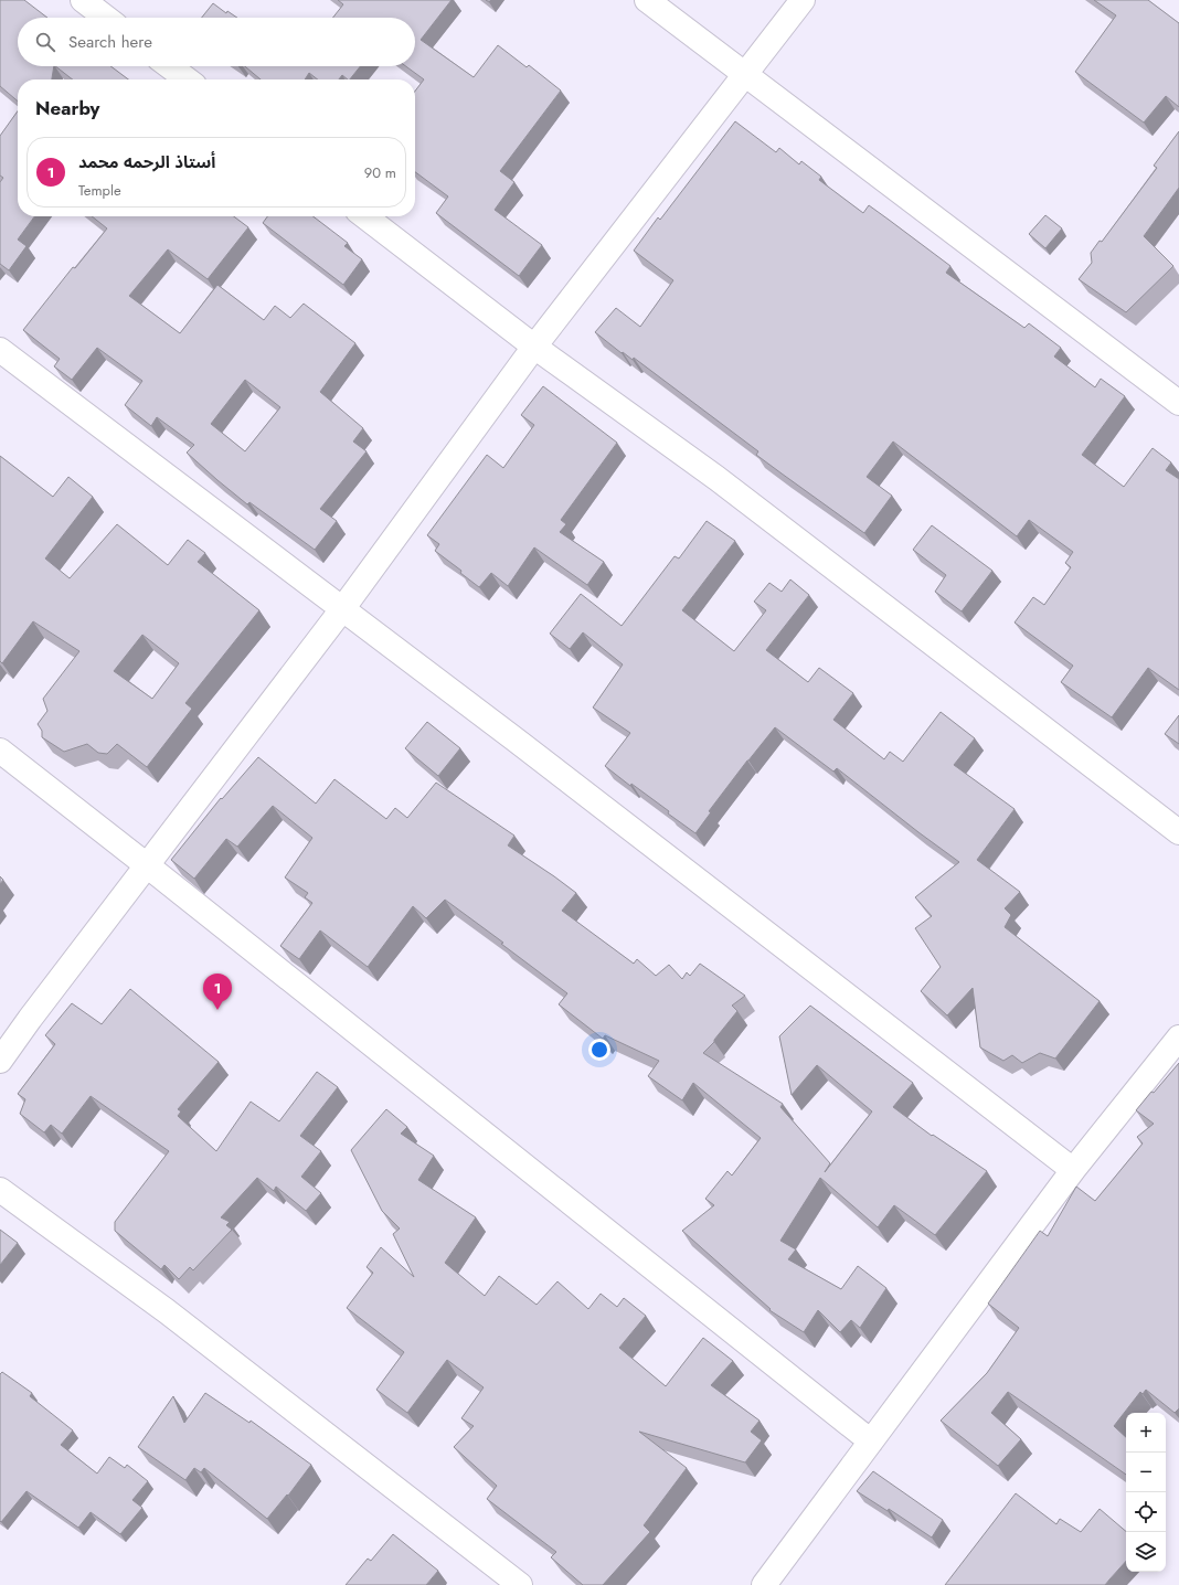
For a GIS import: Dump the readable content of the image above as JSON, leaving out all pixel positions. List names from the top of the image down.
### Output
{
  "page": {
    "search": "Search here",
    "heading": "Nearby",
    "list": [
      {
        "mark": "1",
        "name": "أستاذ الرحمه محمد",
        "note": "Temple",
        "value": "90 m"
      }
    ],
    "pins": "1",
    "map_buttons": ["+", "−"]
  }
}
